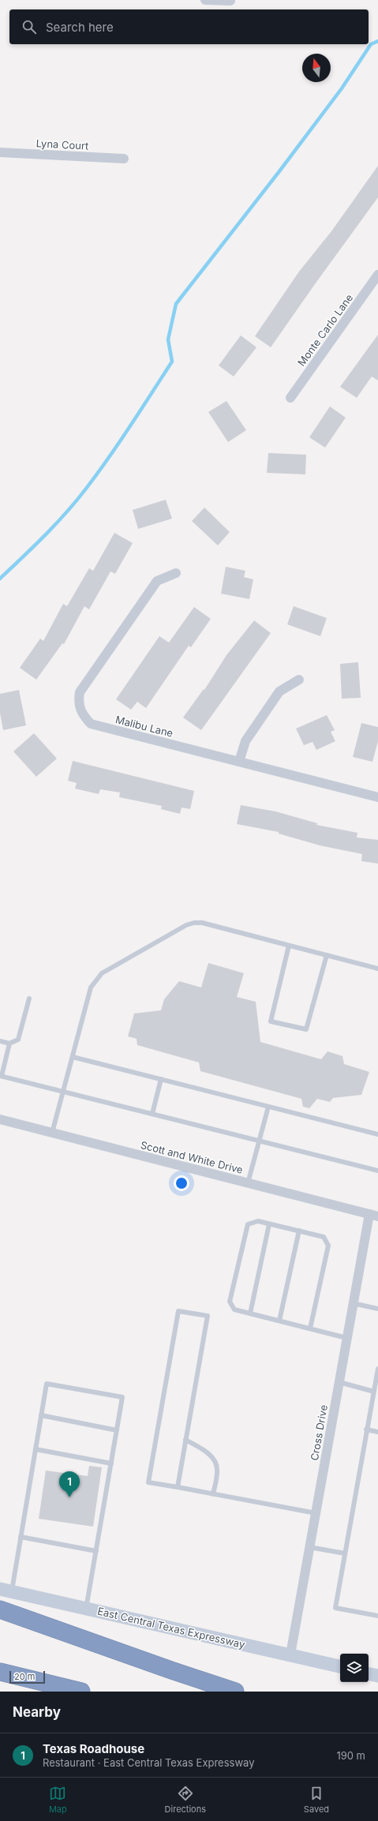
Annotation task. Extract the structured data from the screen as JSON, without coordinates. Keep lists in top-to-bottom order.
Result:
{
  "streets": {
    "main road": ["East Central Texas Expressway"],
    "street": [
      "Lyna Court",
      "Monte Carlo Lane",
      "Malibu Lane",
      "Scott and White Drive",
      "Cross Drive"
    ]
  },
  "crossings": [
    ["Scott and White Drive", "Cross Drive"],
    ["Cross Drive", "East Central Texas Expressway"]
  ],
  "scale_bar": "20 m",
  "north": "top",
  "page": {
    "search": "Search here",
    "pins": "1",
    "scale": "20 m",
    "heading": "Nearby",
    "list": [
      {
        "mark": "1",
        "name": "Texas Roadhouse",
        "note": "Restaurant · East Central Texas Expressway",
        "value": "190 m"
      }
    ],
    "nav": ["Map", "Directions", "Saved"]
  }
}
